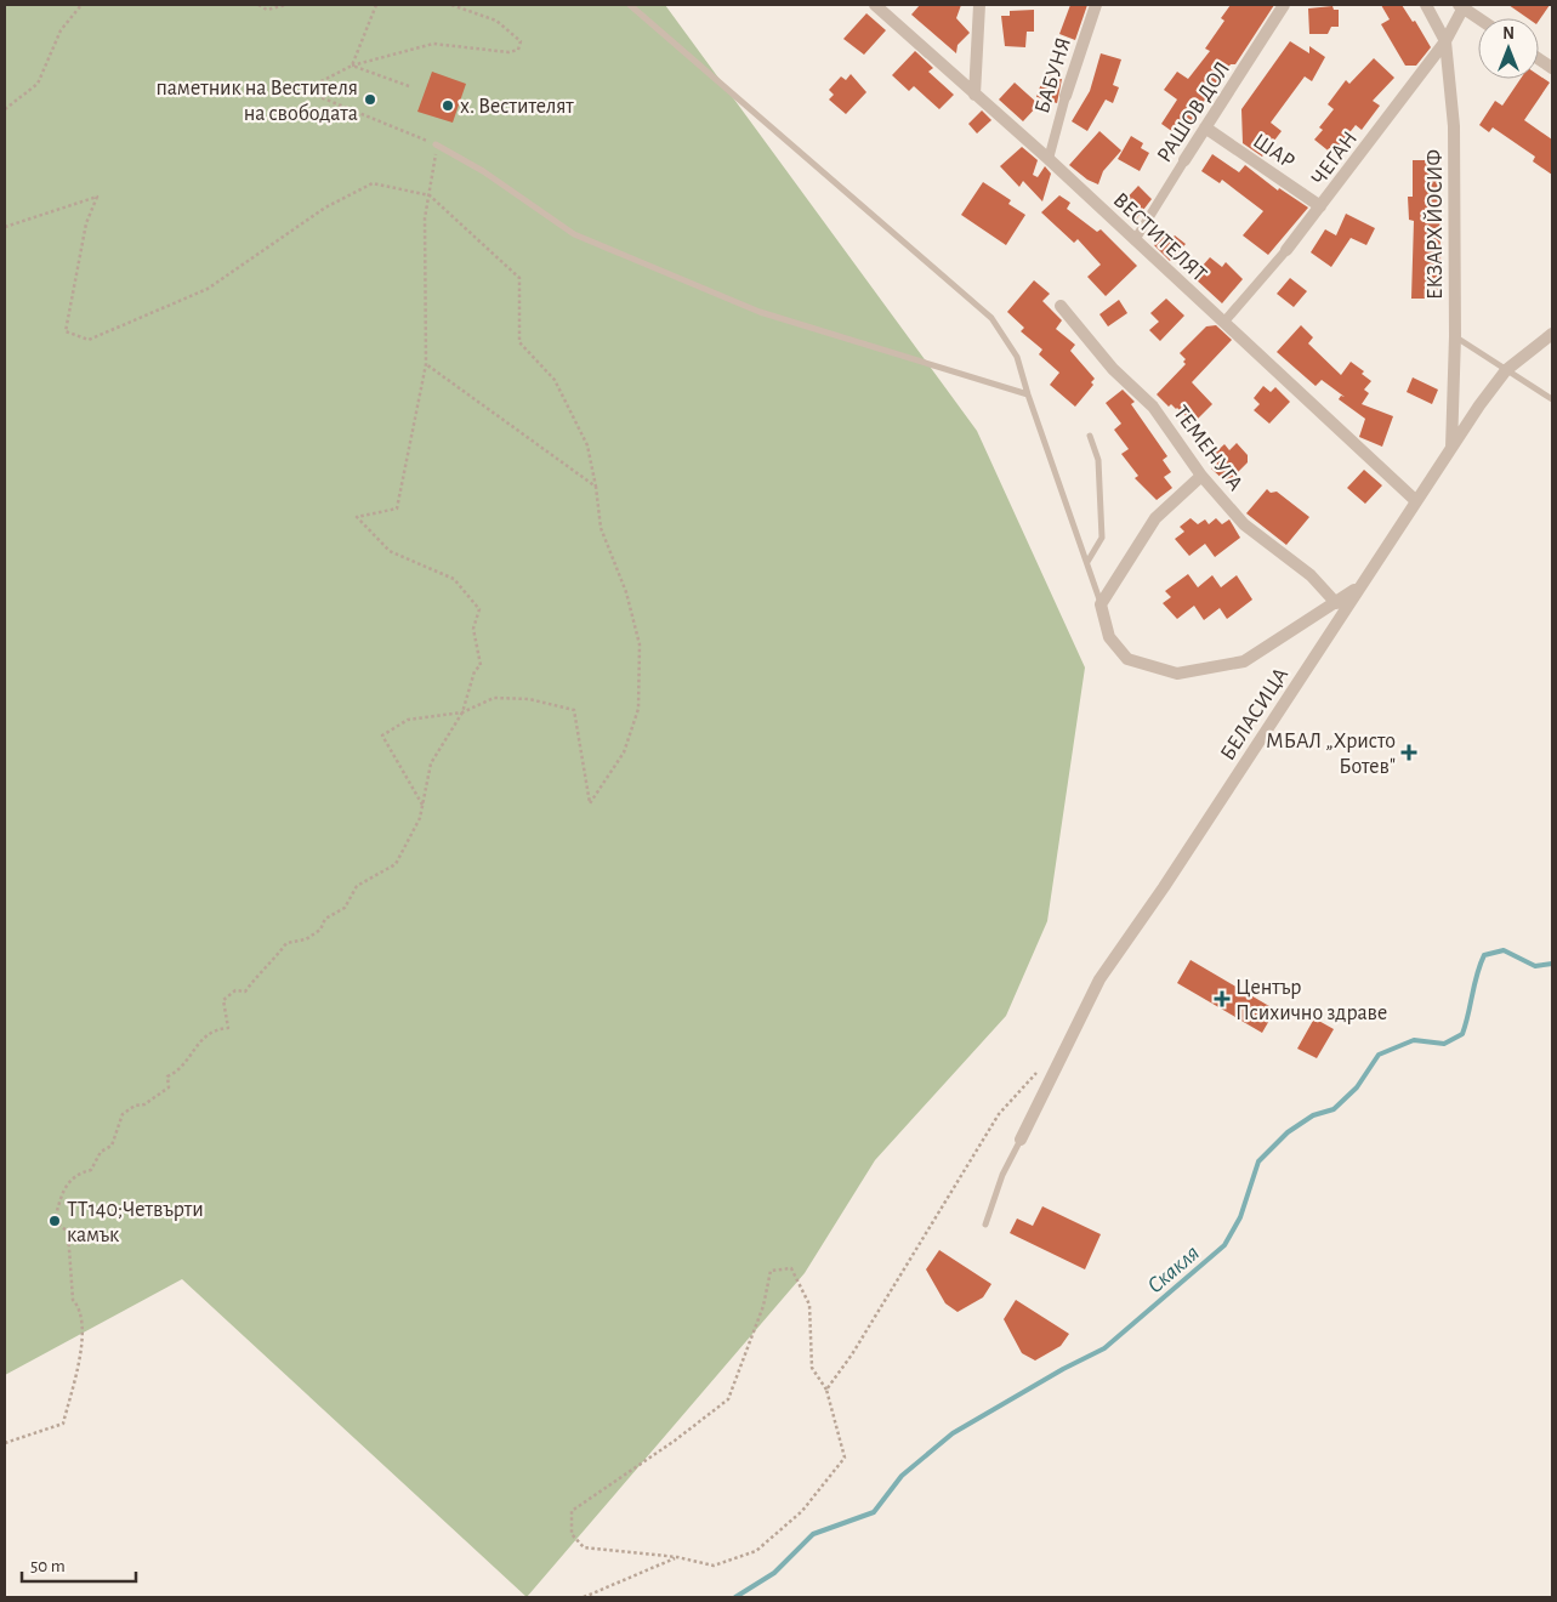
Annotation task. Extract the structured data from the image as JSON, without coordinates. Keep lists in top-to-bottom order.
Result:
{
  "streets": {
    "street": [
      "БАБУНЯ",
      "РАШОВ ДОЛ",
      "ШАР",
      "ЧЕГАН",
      "ЕКЗАРХ ЙОСИФ",
      "ВЕСТИТЕЛЯТ",
      "ТЕМЕНУГА",
      "БЕЛАСИЦА"
    ]
  },
  "crossings": [
    ["БАБУНЯ", "ВЕСТИТЕЛЯТ"],
    ["РАШОВ ДОЛ", "ШАР"],
    ["РАШОВ ДОЛ", "ВЕСТИТЕЛЯТ"],
    ["ШАР", "ЧЕГАН"],
    ["ЧЕГАН", "ЕКЗАРХ ЙОСИФ"],
    ["ЧЕГАН", "ВЕСТИТЕЛЯТ"],
    ["ЕКЗАРХ ЙОСИФ", "БЕЛАСИЦА"],
    ["ВЕСТИТЕЛЯТ", "БЕЛАСИЦА"]
  ],
  "water": ["Скакля"],
  "places": {
    "other": ["паметник на Вестителя на свободата", "х. Вестителят", "TT140;Четвърти камък"],
    "health": ["МБАЛ „Христо Ботев\"", "Център Психично здраве"]
  },
  "scale_bar": "50 m",
  "north": "top"
}
